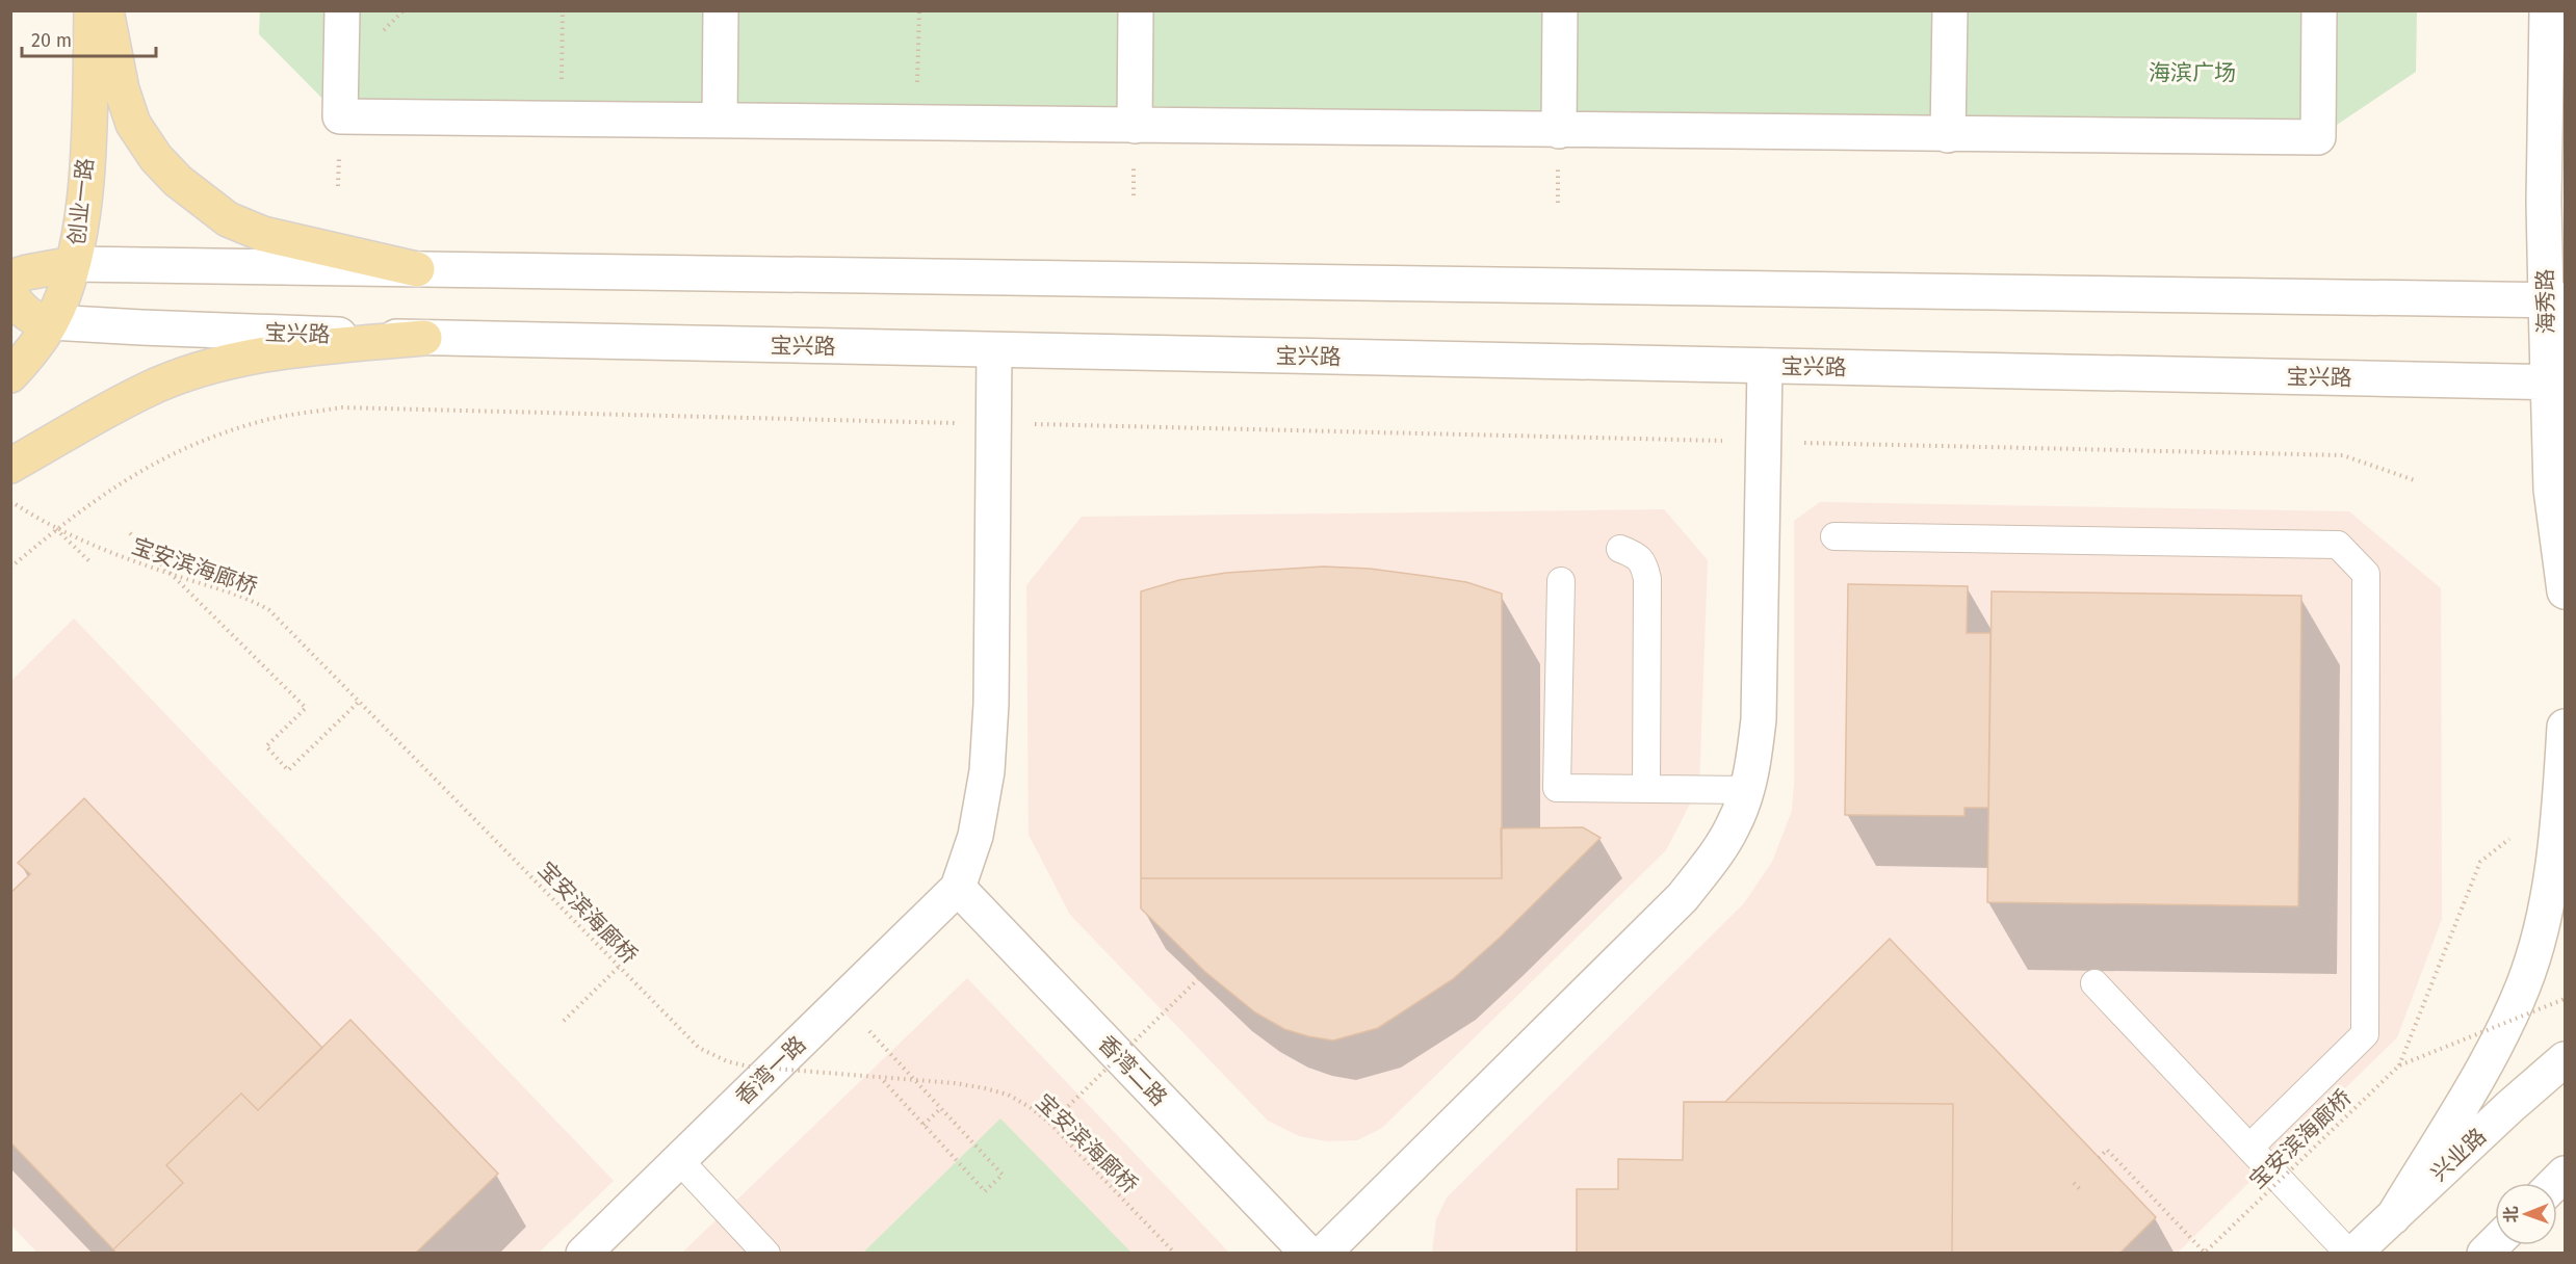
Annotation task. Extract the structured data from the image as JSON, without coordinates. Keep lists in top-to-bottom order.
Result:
{
  "streets": {
    "main road": [
      "创业一路",
      "海秀路",
      "宝兴路",
      "香湾一路",
      "香湾二路",
      "兴业路"
    ],
    "path": ["宝安滨海廊桥"]
  },
  "crossings": [
    ["创业一路", "宝兴路"],
    ["海秀路", "宝兴路"],
    ["香湾一路", "香湾二路"]
  ],
  "parks": ["海滨广场"],
  "scale_bar": "20 m",
  "north": "left"
}
